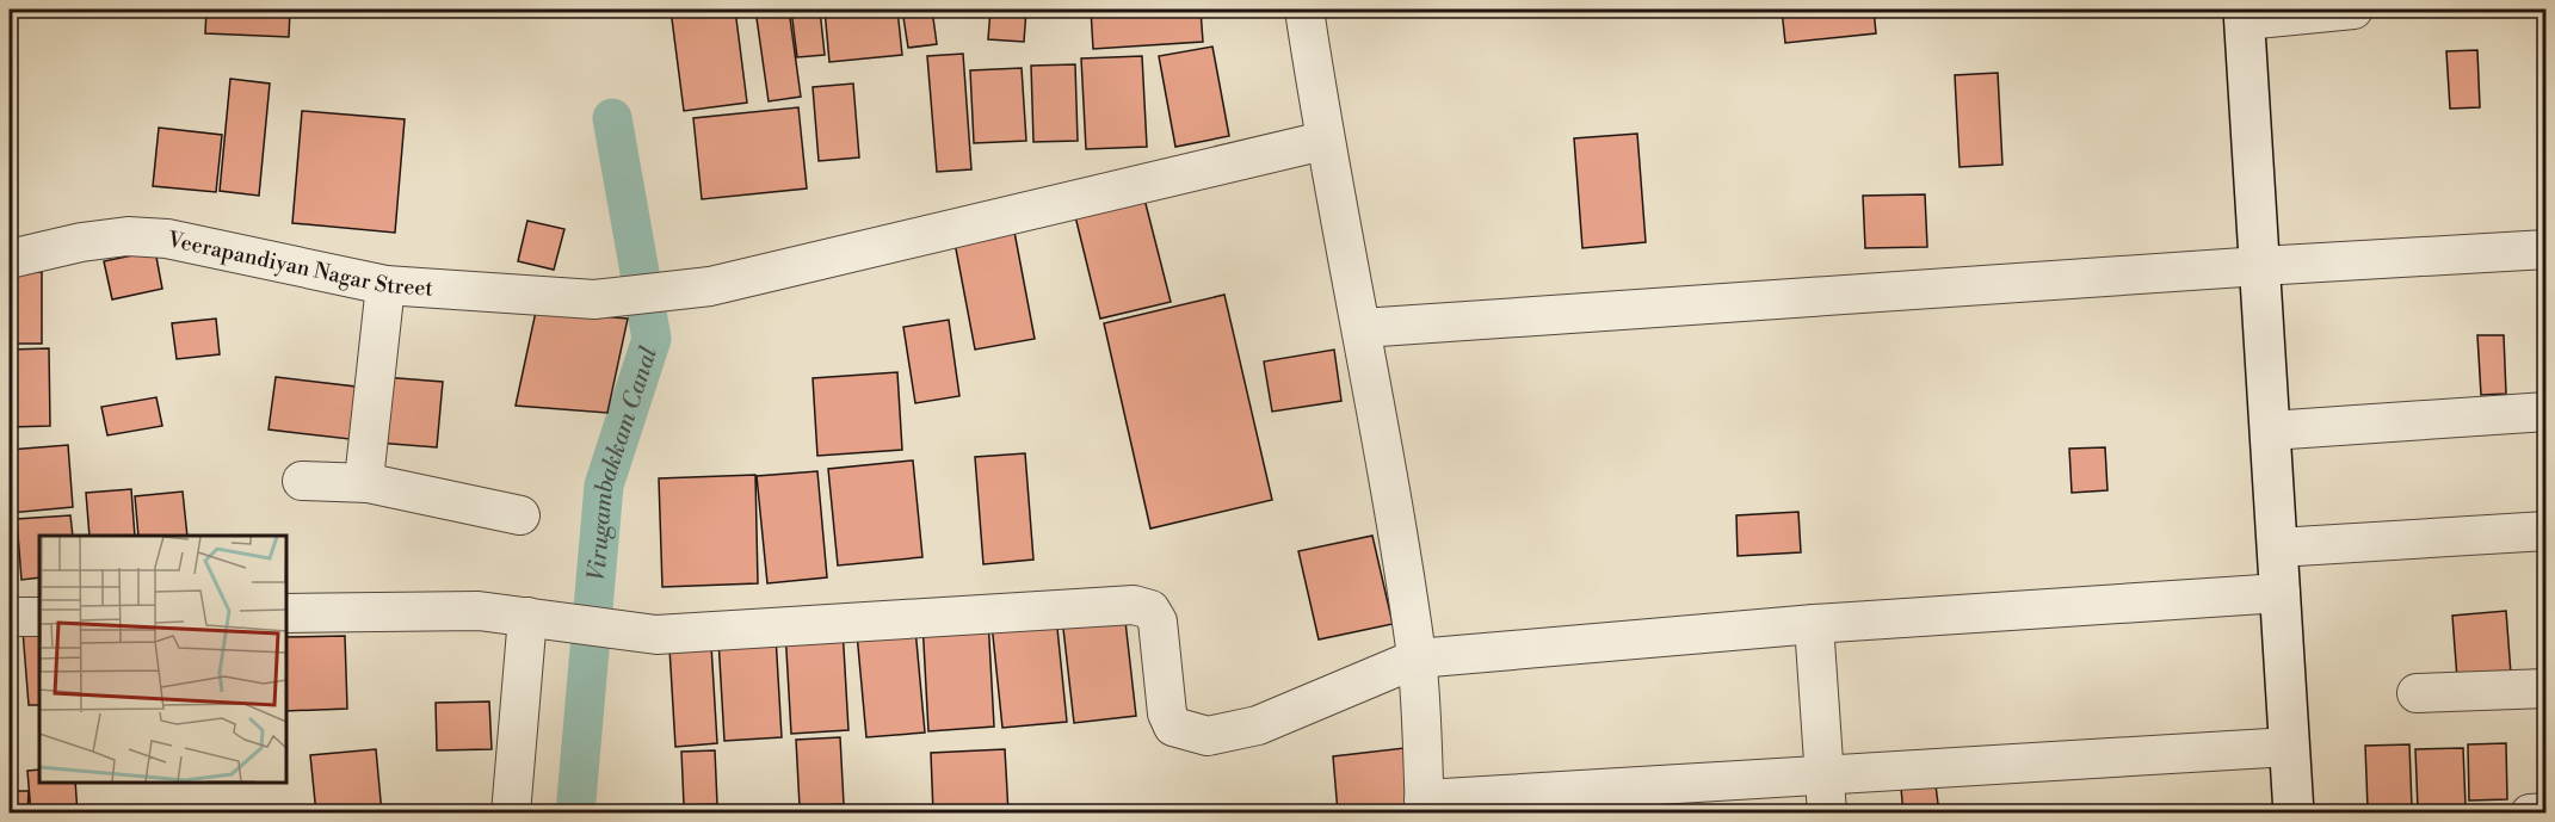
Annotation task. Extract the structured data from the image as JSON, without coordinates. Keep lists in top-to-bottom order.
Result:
{
  "streets": {
    "street": ["Veerapandiyan Nagar Street"]
  },
  "water": ["Virugambakkam Canal"]
}
